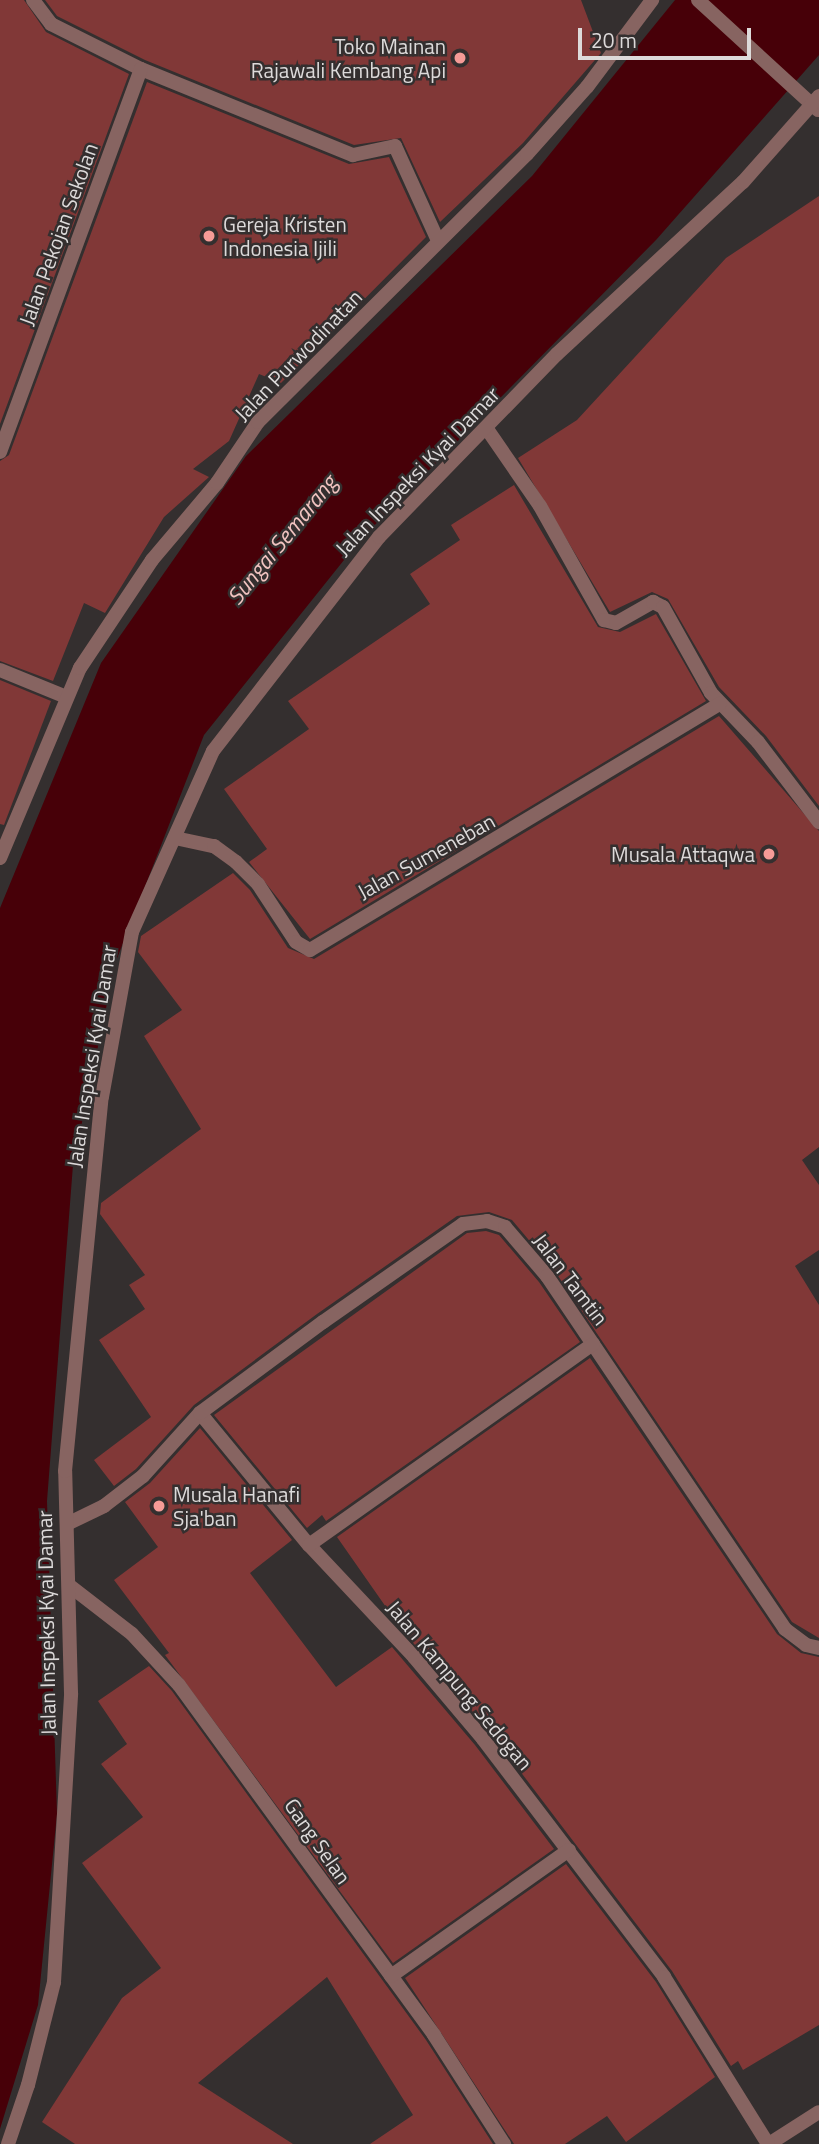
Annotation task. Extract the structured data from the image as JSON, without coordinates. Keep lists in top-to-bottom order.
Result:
{
  "streets": {
    "street": [
      "Jalan Pekojan Sekolan",
      "Jalan Purwodinatan",
      "Jalan Inspeksi Kyai Damar",
      "Jalan Sumeneban",
      "Jalan Tamtin",
      "Jalan Kampung Sedogan",
      "Gang Selan"
    ]
  },
  "crossings": [
    ["Jalan Inspeksi Kyai Damar", "Jalan Sumeneban"],
    ["Jalan Inspeksi Kyai Damar", "Gang Selan"],
    ["Jalan Tamtin", "Jalan Kampung Sedogan"]
  ],
  "water": ["Sungai Semarang"],
  "places": [
    "Toko Mainan Rajawali Kembang Api",
    "Gereja Kristen Indonesia Ijili",
    "Musala Attaqwa",
    "Musala Hanafi Sja'ban"
  ],
  "scale_bar": "20 m"
}
